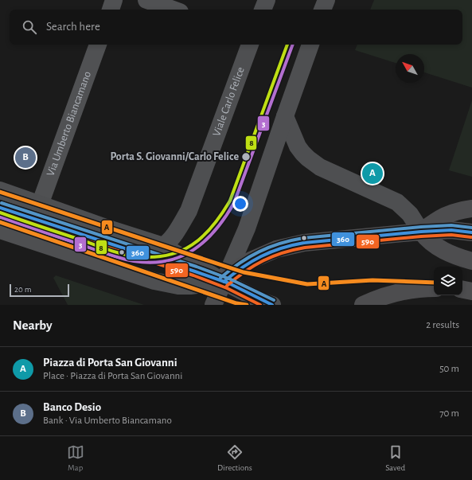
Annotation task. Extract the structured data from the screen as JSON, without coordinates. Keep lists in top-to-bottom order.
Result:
{
  "streets": {
    "main road": ["Viale Carlo Felice"],
    "street": ["Via Umberto Biancamano"]
  },
  "places": ["Porta S. Giovanni/Carlo Felice"],
  "lines": [
    "transit line 8",
    "transit line 3",
    "transit line A",
    "transit line 360",
    "transit line 590"
  ],
  "scale_bar": "20 m",
  "north": "top left",
  "page": {
    "search": "Search here",
    "pins": ["B", "A"],
    "scale": "20 m",
    "heading": ["Nearby", "2 results"],
    "list": [
      {
        "mark": "A",
        "name": "Piazza di Porta San Giovanni",
        "note": "Place · Piazza di Porta San Giovanni",
        "value": "50 m"
      },
      {
        "mark": "B",
        "name": "Banco Desio",
        "note": "Bank · Via Umberto Biancamano",
        "value": "70 m"
      }
    ],
    "nav": ["Map", "Directions", "Saved"]
  }
}
